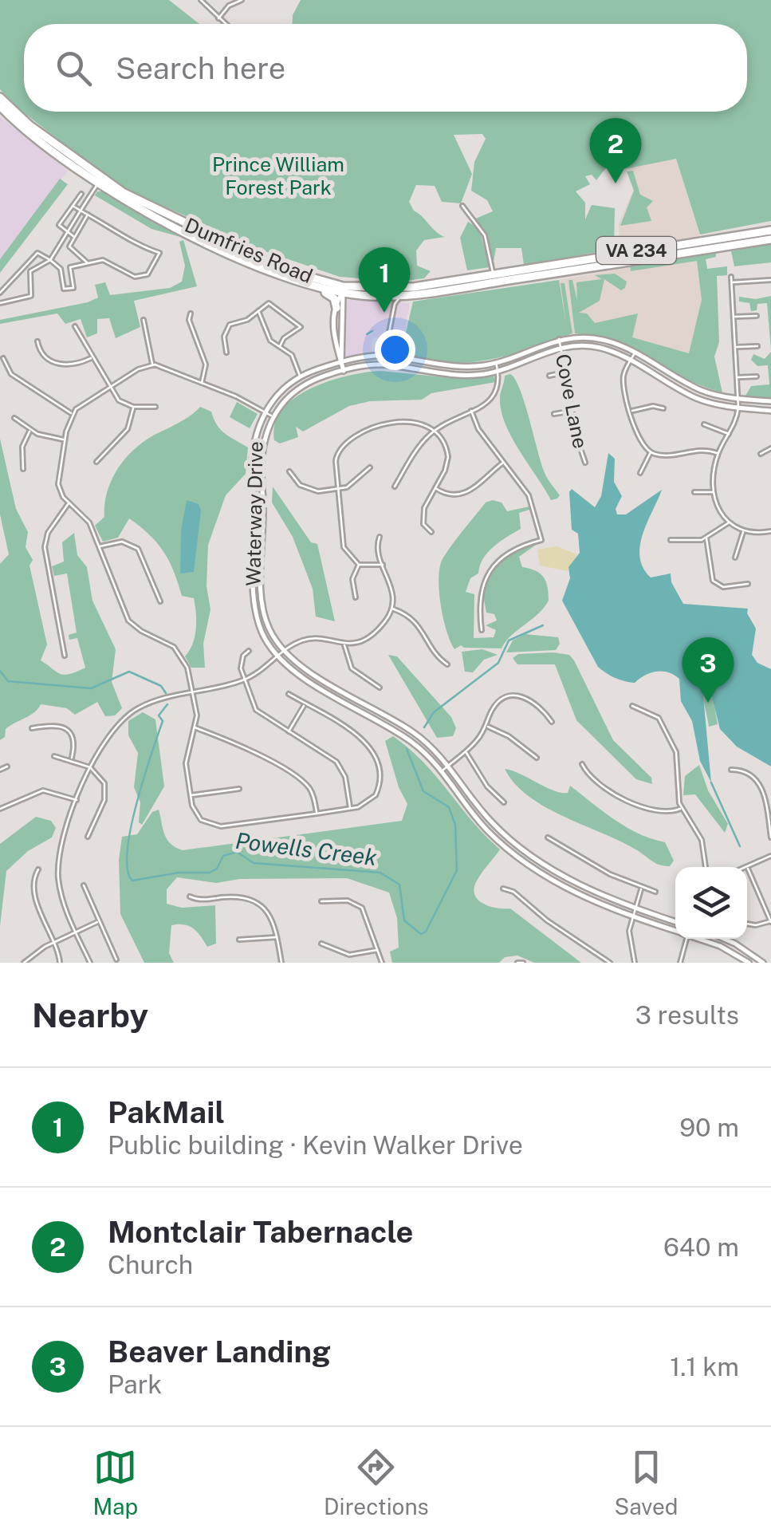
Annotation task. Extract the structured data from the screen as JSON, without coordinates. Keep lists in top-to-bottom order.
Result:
{
  "streets": {
    "highway": ["Dumfries Road", "VA 234"],
    "main road": ["Waterway Drive"],
    "street": ["Cove Lane"]
  },
  "crossings": [
    ["Cove Lane", "Waterway Drive"]
  ],
  "water": ["Powells Creek"],
  "parks": ["Prince William Forest Park"],
  "page": {
    "search": "Search here",
    "pins": ["2", "1", "3"],
    "heading": ["Nearby", "3 results"],
    "list": [
      {
        "mark": "1",
        "name": "PakMail",
        "note": "Public building · Kevin Walker Drive",
        "value": "90 m"
      },
      {
        "mark": "2",
        "name": "Montclair Tabernacle",
        "note": "Church",
        "value": "640 m"
      },
      {
        "mark": "3",
        "name": "Beaver Landing",
        "note": "Park",
        "value": "1.1 km"
      }
    ],
    "nav": ["Map", "Directions", "Saved"]
  }
}
